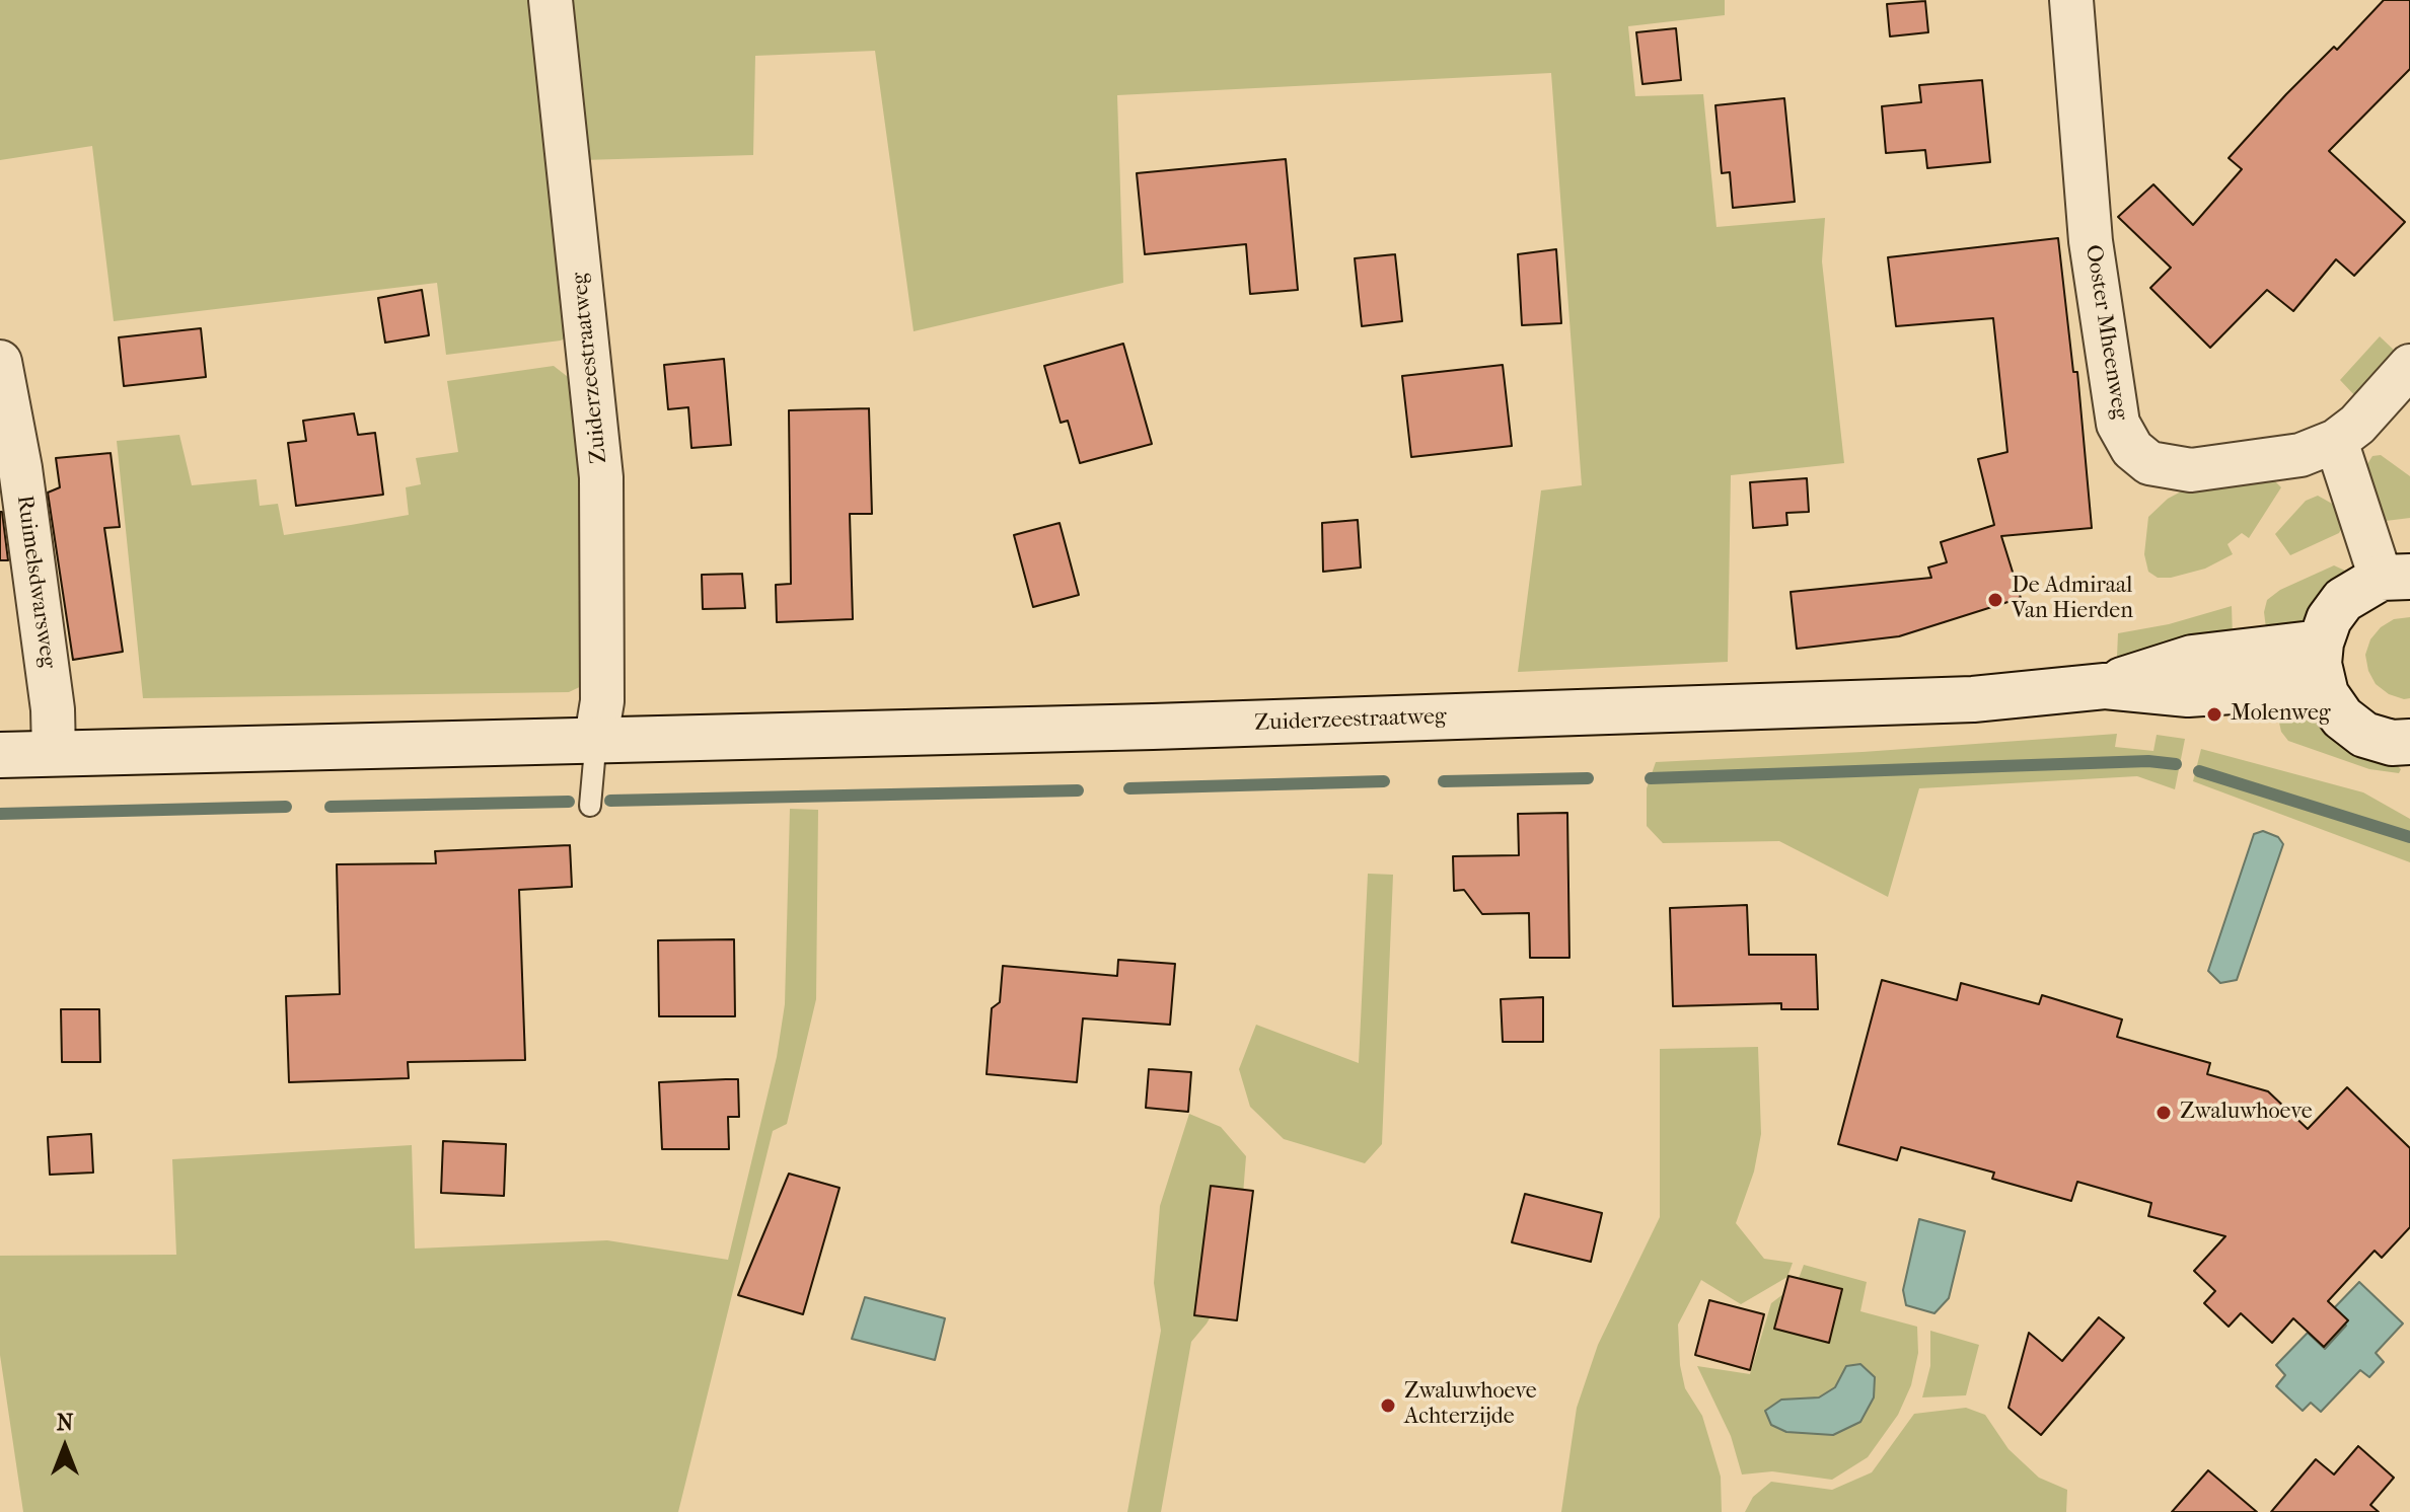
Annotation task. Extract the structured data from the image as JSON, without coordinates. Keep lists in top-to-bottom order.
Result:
{
  "streets": {
    "main road": ["Zuiderzeestraatweg"],
    "street": ["Ooster Mheenweg", "Ruimelsdwarsweg"]
  },
  "crossings": [
    ["Zuiderzeestraatweg", "Ruimelsdwarsweg"]
  ],
  "places": [
    "De Admiraal Van Hierden",
    "Molenweg",
    "Zwaluwhoeve",
    "Zwaluwhoeve Achterzijde"
  ],
  "north": "top"
}
